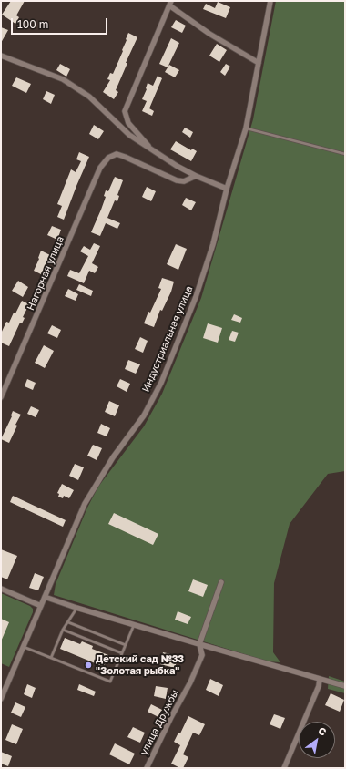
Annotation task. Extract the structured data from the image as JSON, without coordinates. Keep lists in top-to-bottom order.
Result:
{
  "streets": {
    "street": ["Нагорная улица", "Индустриальная улица", "улица Дружбы"]
  },
  "places": ["Детский сад №33 \"Золотая рыбка\""],
  "scale_bar": "100 m",
  "north": "top right"
}
